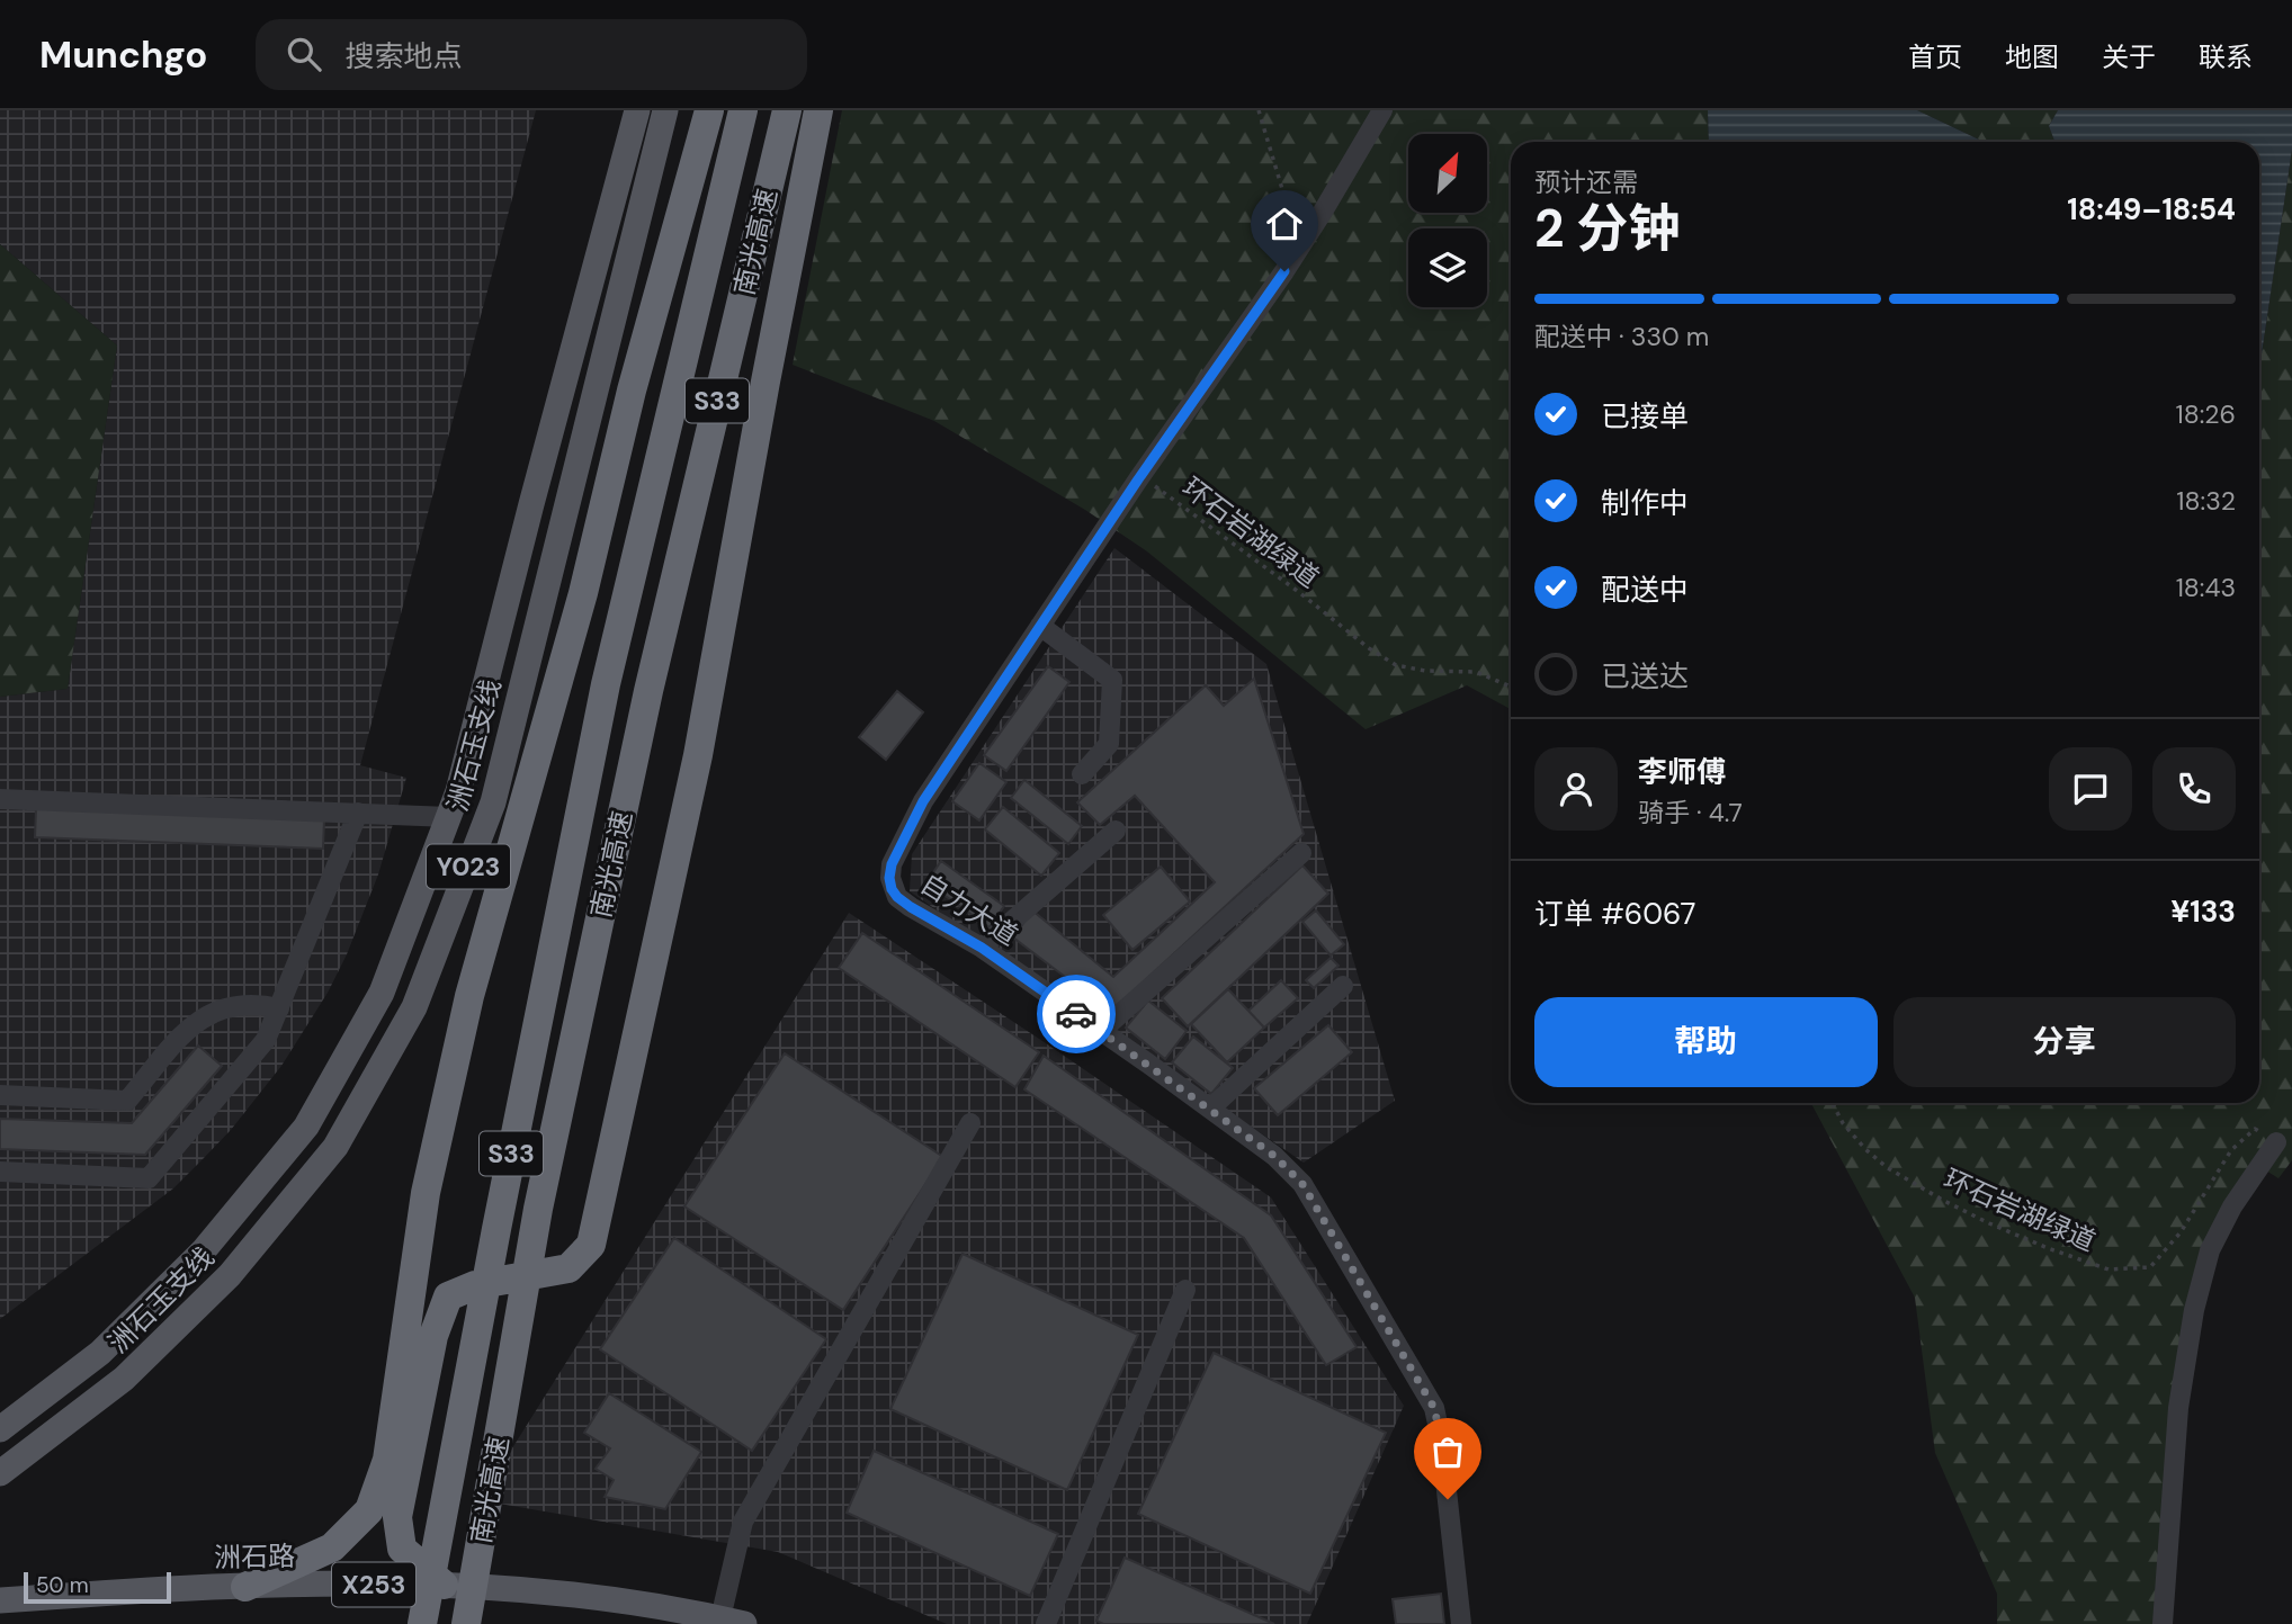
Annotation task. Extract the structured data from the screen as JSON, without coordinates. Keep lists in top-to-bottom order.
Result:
{
  "streets": {
    "highway": ["南光高速", "S33"],
    "main road": [
      "洲石玉支线",
      "Y023",
      "洲石路",
      "X253"
    ],
    "street": ["自力大道"],
    "path": ["环石岩湖绿道"]
  },
  "scale_bar": "50 m",
  "north": "top right",
  "page": {
    "header": "Munchgo",
    "search": "搜索地点",
    "nav": [
      "首页",
      "地图",
      "关于",
      "联系"
    ],
    "heading": ["2 分钟", "预计还需", "18:49–18:54"],
    "panel": [
      "李师傅",
      "骑手 · 4.7",
      "订单 #6067",
      "¥133"
    ],
    "bar": "配送中 · 330 m",
    "list": [
      ["已接单", "18:26"],
      ["制作中", "18:32"],
      ["配送中", "18:43"],
      "已送达"
    ],
    "buttons": ["帮助", "分享"],
    "scale": "50 m"
  }
}
